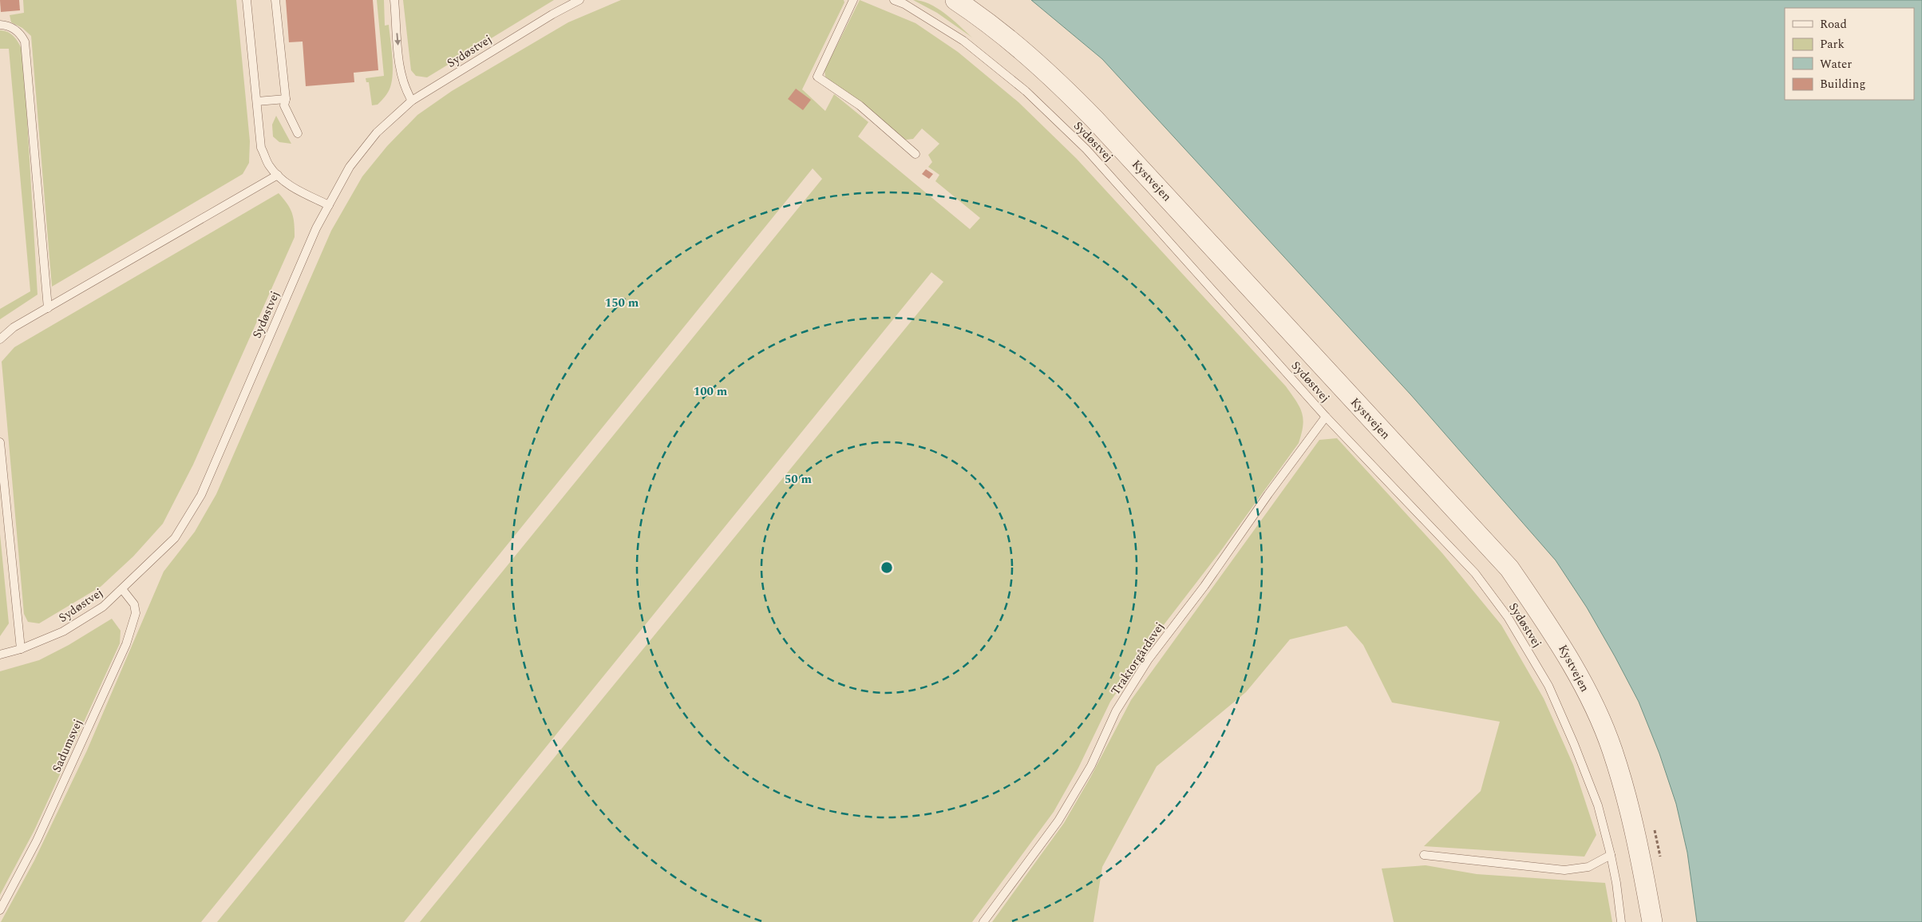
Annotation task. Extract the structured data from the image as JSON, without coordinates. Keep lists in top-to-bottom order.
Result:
{
  "streets": {
    "street": ["Kystvejen"],
    "lane": ["Sydøstvej", "Traktorgårdsvej", "Sadumsvej"]
  },
  "crossings": [
    ["Sydøstvej", "Traktorgårdsvej"],
    ["Sydøstvej", "Sadumsvej"]
  ],
  "legend": [
    "Road",
    "Park",
    "Water",
    "Building"
  ],
  "rings": ["150 m", "100 m", "50 m"]
}
